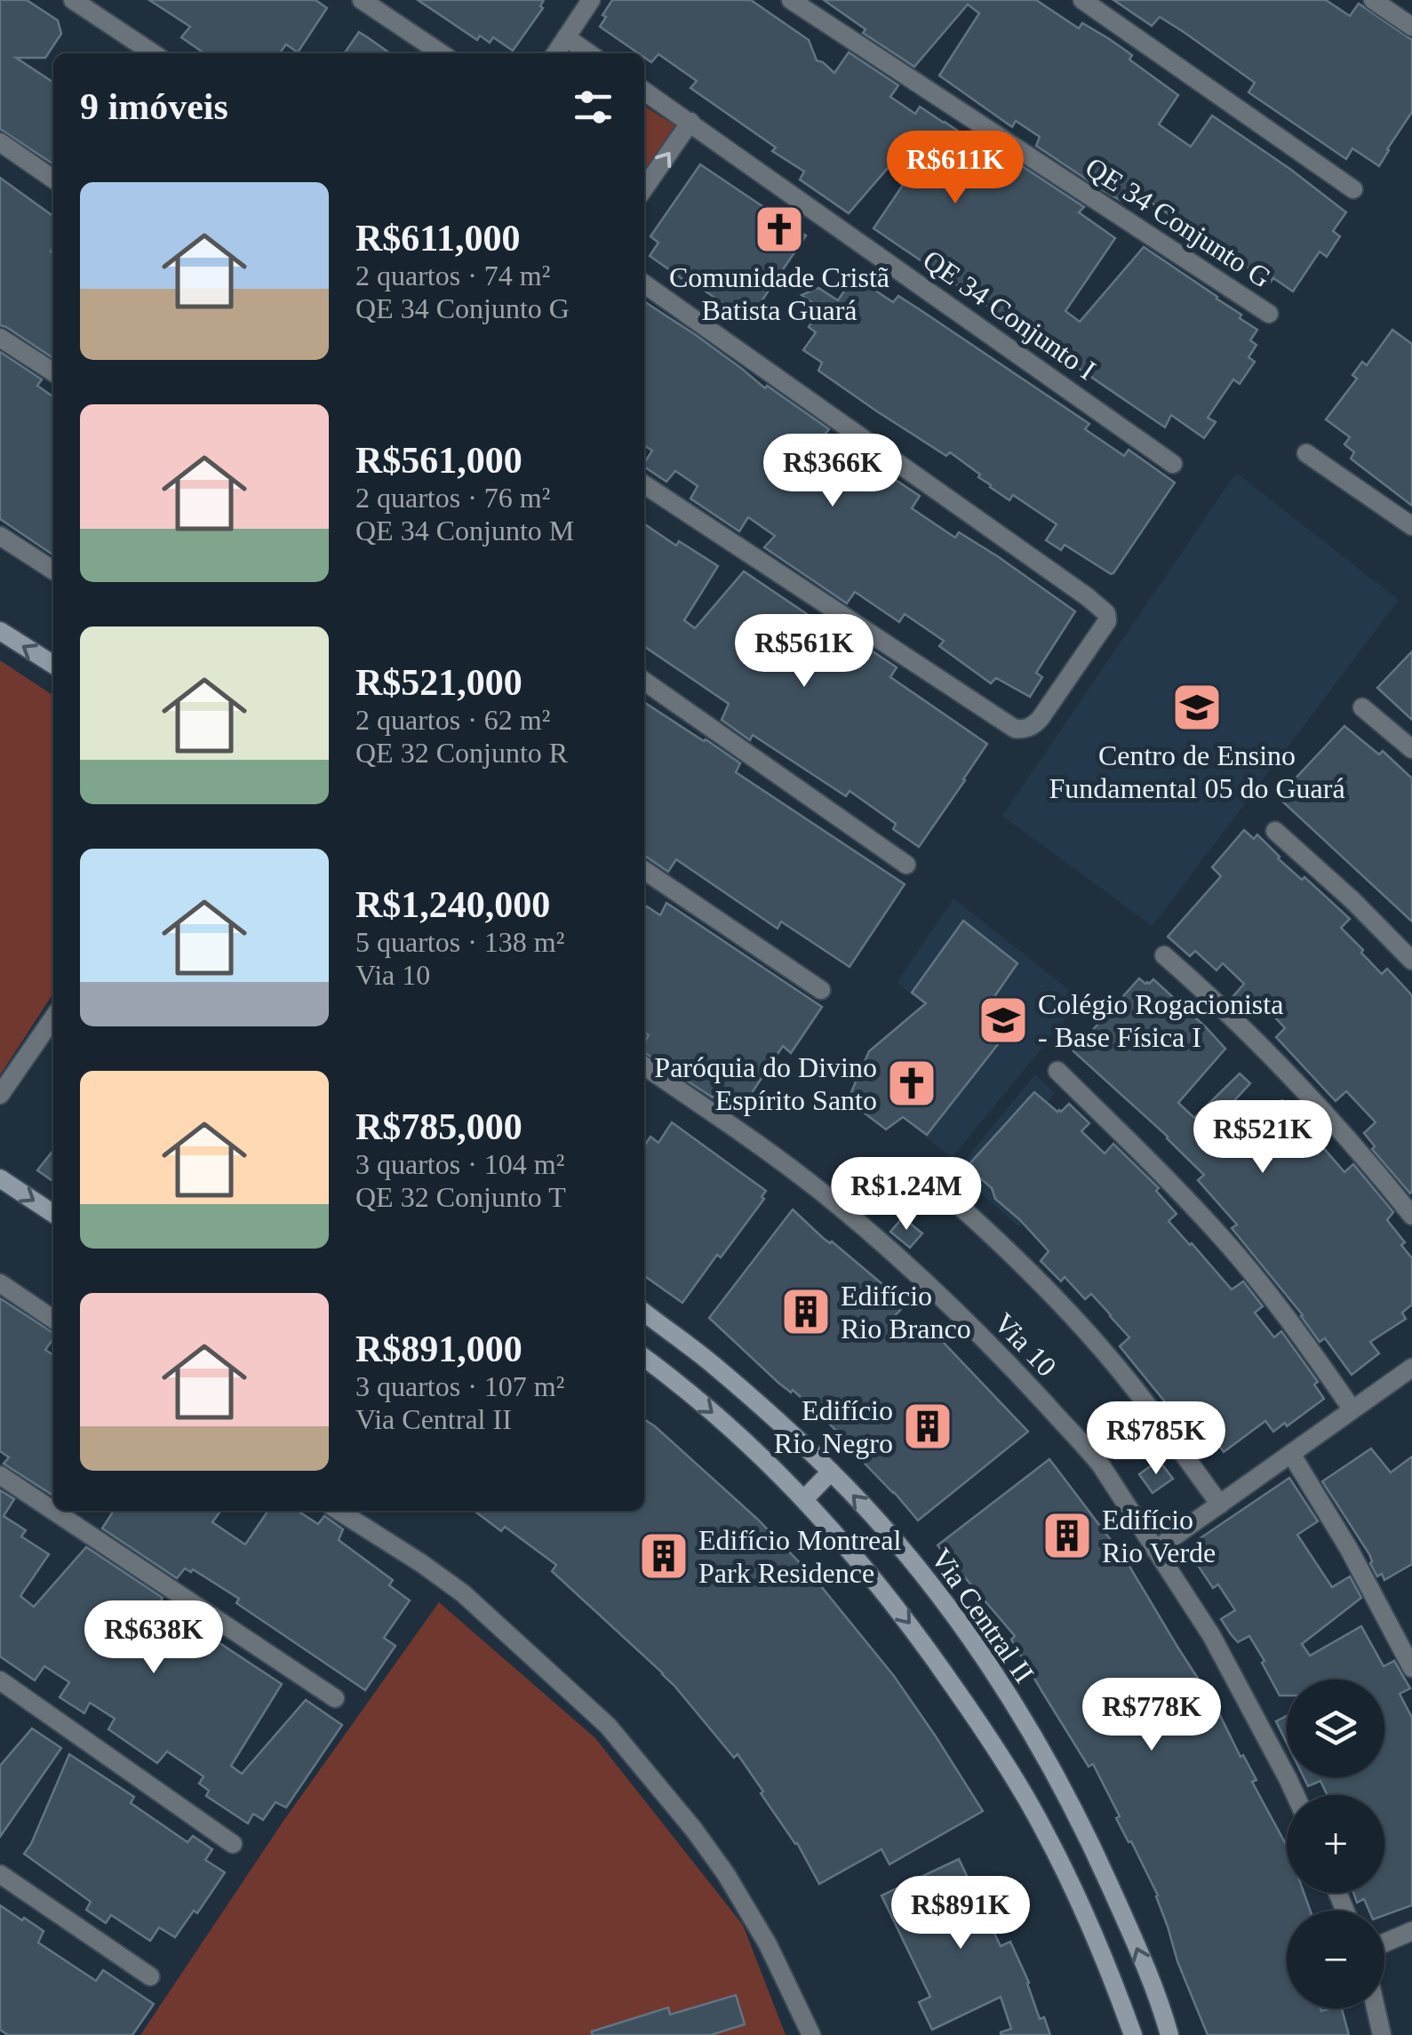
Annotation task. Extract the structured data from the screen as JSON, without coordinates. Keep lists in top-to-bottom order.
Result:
{
  "streets": {
    "street": [
      "QE 34 Conjunto G",
      "QE 34 Conjunto I",
      "Via 10",
      "Via Central II"
    ]
  },
  "places": {
    "church": ["Comunidade Cristã Batista Guará", "Paróquia do Divino Espírito Santo"],
    "school or university": ["Centro de Ensino Fundamental 05 do Guará", "Colégio Rogacionista - Base Física I"],
    "building": [
      "Edifício Rio Branco",
      "Edifício Rio Negro",
      "Edifício Rio Verde",
      "Edifício Montreal Park Residence"
    ]
  },
  "page": {
    "heading": "9 imóveis",
    "price": [
      "R$611K",
      "R$366K",
      "R$561K",
      "R$521K",
      "R$1.24M",
      "R$785K",
      "R$638K",
      "R$778K",
      "R$891K"
    ],
    "list": [
      {
        "name": "R$611,000",
        "note": "2 quartos · 74 m² · QE 34 Conjunto G"
      },
      {
        "name": "R$561,000",
        "note": "2 quartos · 76 m² · QE 34 Conjunto M"
      },
      {
        "name": "R$521,000",
        "note": "2 quartos · 62 m² · QE 32 Conjunto R"
      },
      {
        "name": "R$1,240,000",
        "note": "5 quartos · 138 m² · Via 10"
      },
      {
        "name": "R$785,000",
        "note": "3 quartos · 104 m² · QE 32 Conjunto T"
      },
      {
        "name": "R$891,000",
        "note": "3 quartos · 107 m² · Via Central II"
      }
    ],
    "map_buttons": ["+", "−"]
  }
}
